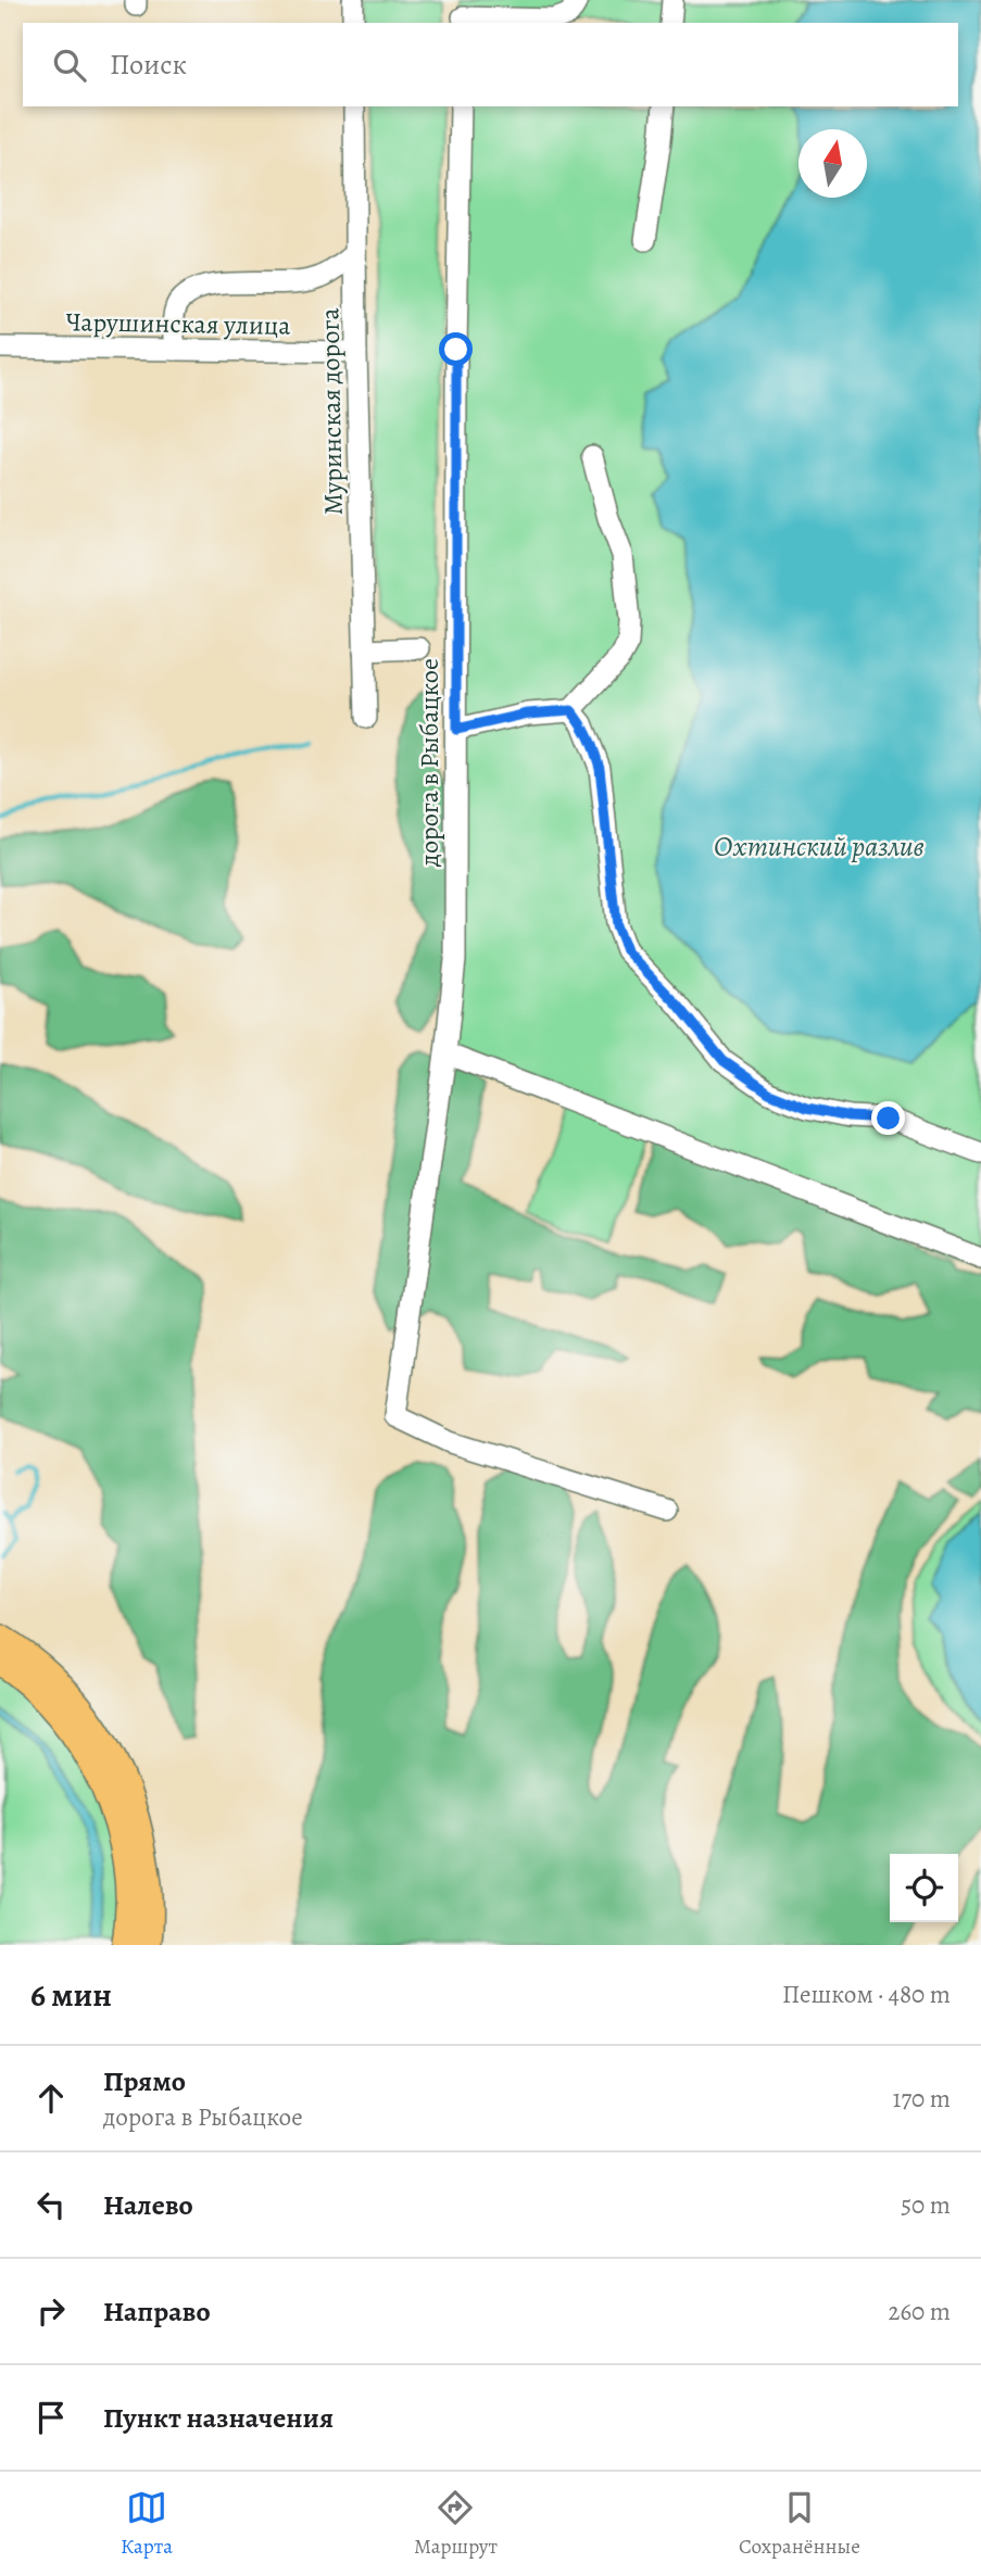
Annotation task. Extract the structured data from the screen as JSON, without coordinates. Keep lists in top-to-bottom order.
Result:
{
  "streets": {
    "street": ["Чарушинская улица", "Муринская дорога", "дорога в Рыбацкое"]
  },
  "crossings": [
    ["Чарушинская улица", "Муринская дорога"]
  ],
  "water": ["Охтинский разлив"],
  "north": "top",
  "page": {
    "search": "Поиск",
    "heading": ["6 мин", "Пешком · 480 m"],
    "list": [
      ["Прямо", "дорога в Рыбацкое", "170 m"],
      ["Налево", "50 m"],
      ["Направо", "260 m"],
      "Пункт назначения"
    ],
    "nav": ["Карта", "Маршрут", "Сохранённые"]
  }
}
